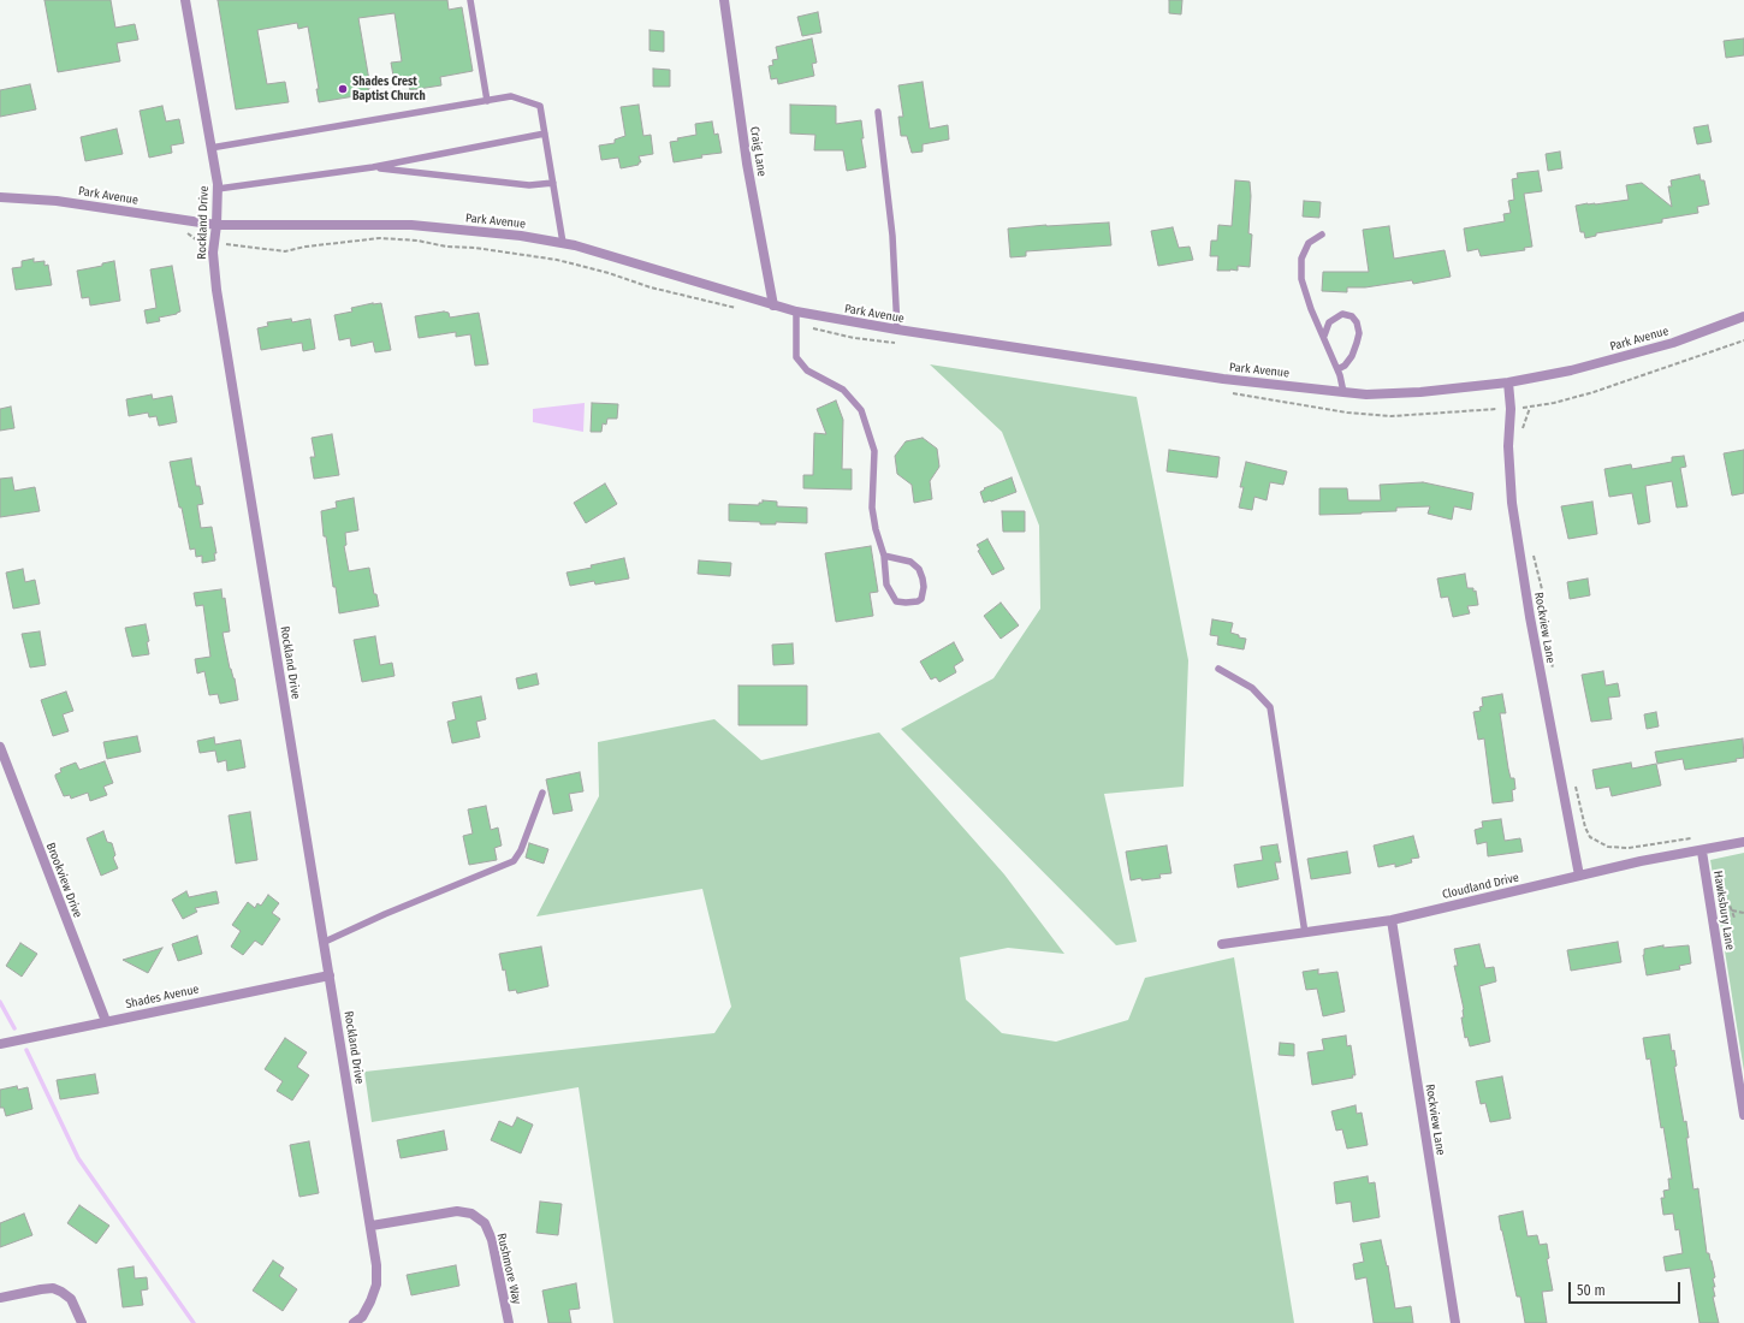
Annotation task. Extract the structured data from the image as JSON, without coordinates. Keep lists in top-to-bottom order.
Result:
{
  "streets": {
    "street": [
      "Craig Lane",
      "Park Avenue",
      "Rockland Drive",
      "Rockview Lane",
      "Brookview Drive",
      "Cloudland Drive",
      "Hawksbury Lane",
      "Shades Avenue",
      "Rushmore Way"
    ]
  },
  "crossings": [
    ["Craig Lane", "Park Avenue"],
    ["Park Avenue", "Rockland Drive"],
    ["Park Avenue", "Rockview Lane"],
    ["Rockland Drive", "Shades Avenue"],
    ["Rockland Drive", "Rushmore Way"],
    ["Rockview Lane", "Cloudland Drive"],
    ["Brookview Drive", "Shades Avenue"],
    ["Cloudland Drive", "Hawksbury Lane"]
  ],
  "places": ["Shades Crest Baptist Church"],
  "scale_bar": "50 m"
}
